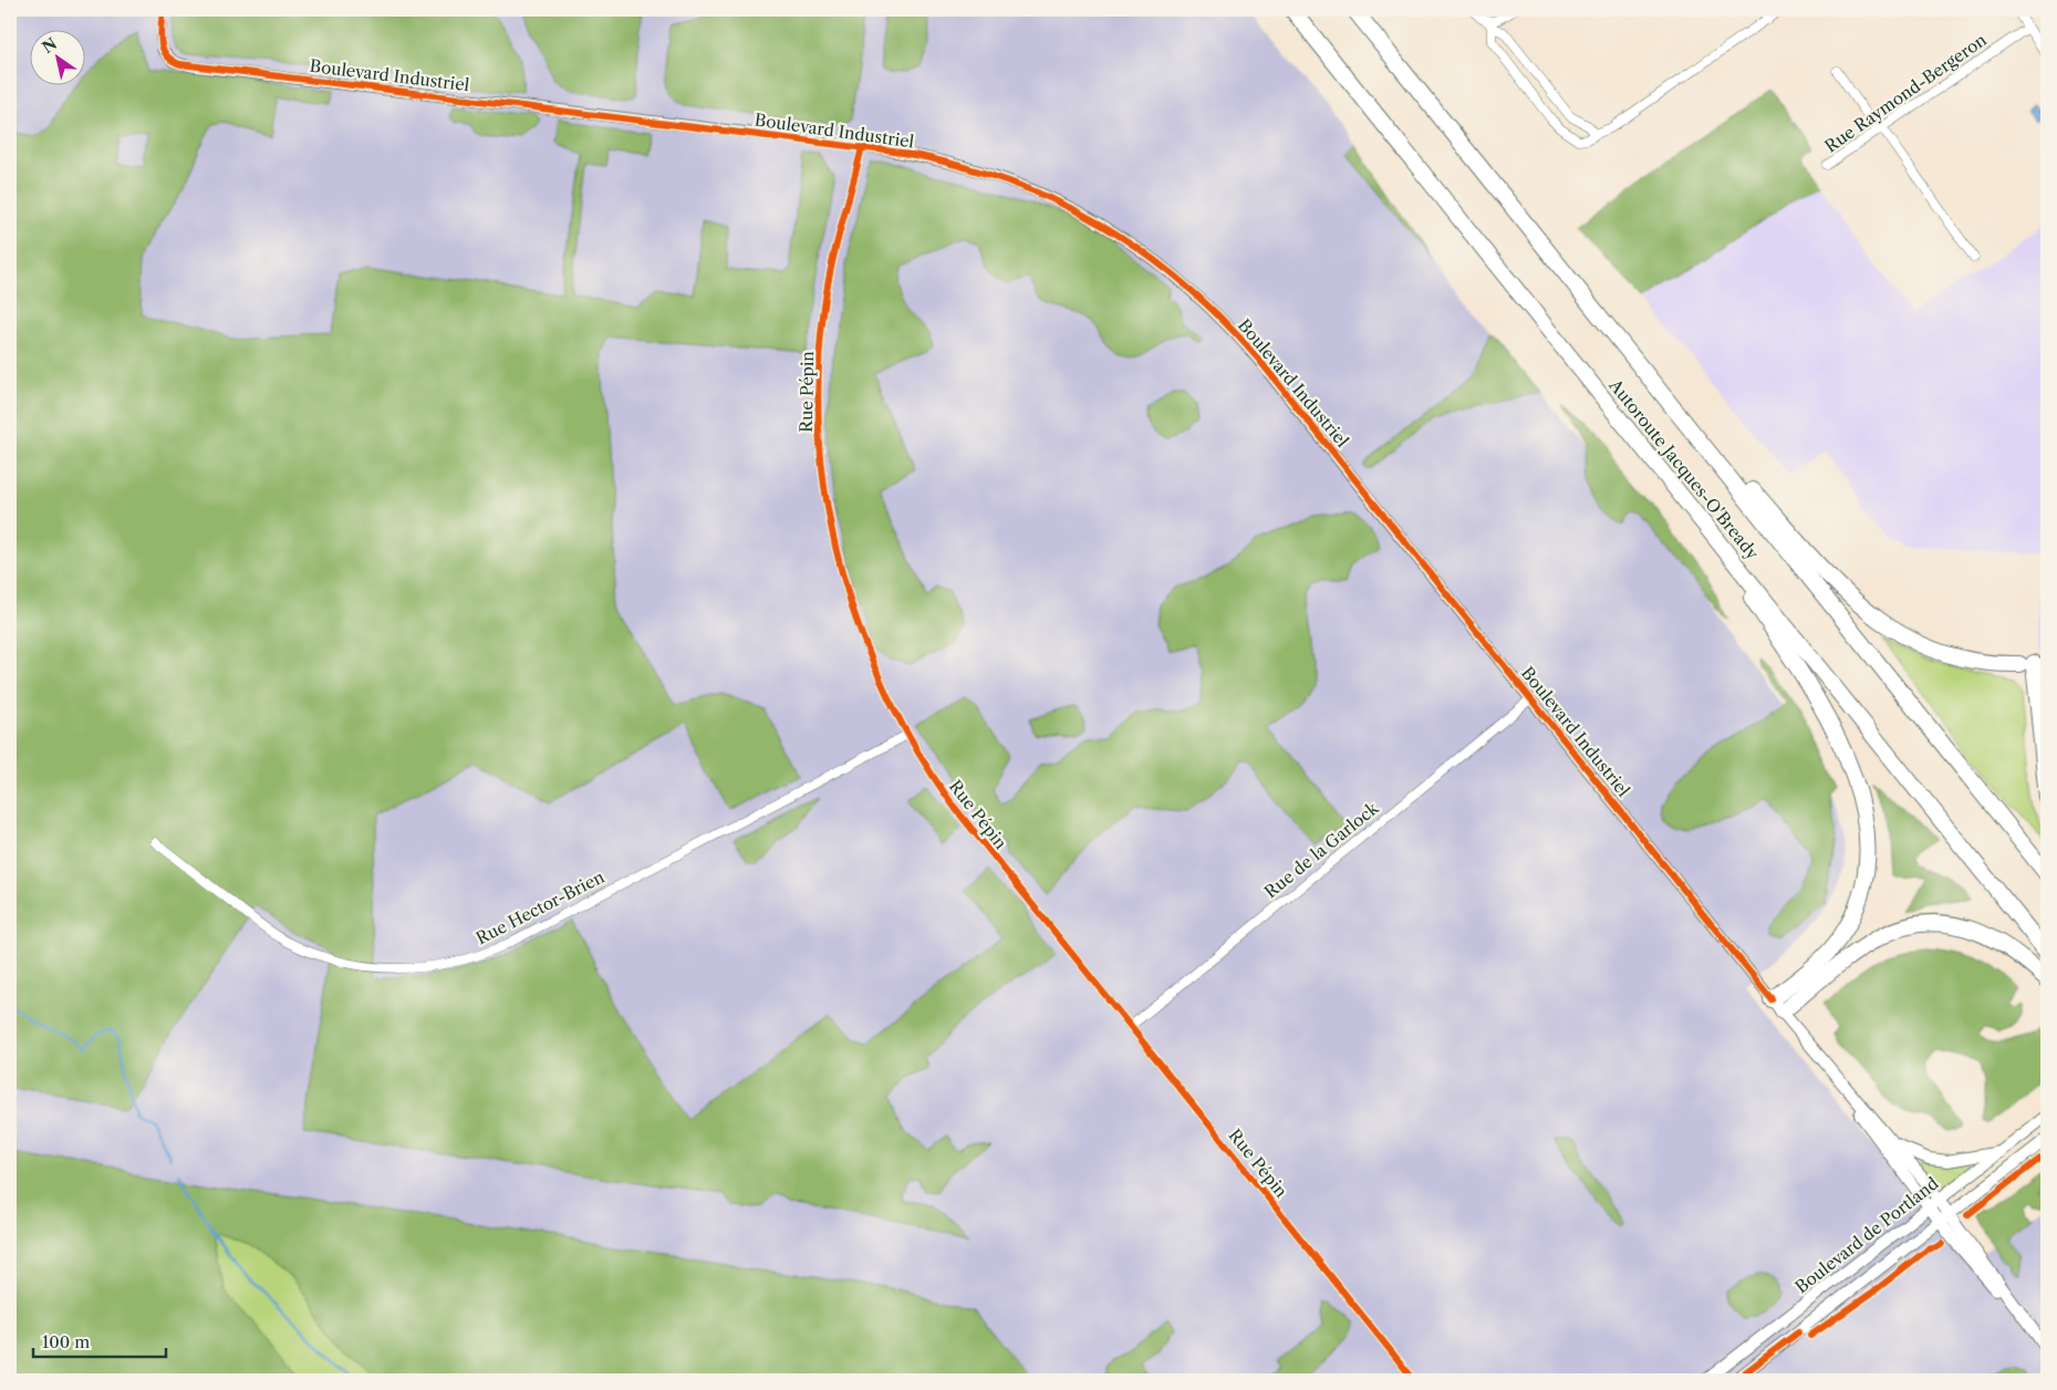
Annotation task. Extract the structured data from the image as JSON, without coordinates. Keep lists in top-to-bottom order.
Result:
{
  "streets": {
    "highway": ["Autoroute Jacques-O'Bready"],
    "main road": ["Boulevard Industriel", "Boulevard de Portland"],
    "street": [
      "Rue Raymond-Bergeron",
      "Rue Pépin",
      "Rue de la Garlock",
      "Rue Hector-Brien"
    ]
  },
  "crossings": [
    ["Boulevard Industriel", "Rue Pépin"],
    ["Boulevard Industriel", "Rue de la Garlock"],
    ["Boulevard Industriel", "Boulevard de Portland"],
    ["Rue Pépin", "Rue de la Garlock"],
    ["Rue Pépin", "Rue Hector-Brien"]
  ],
  "scale_bar": "100 m",
  "north": "top left"
}
